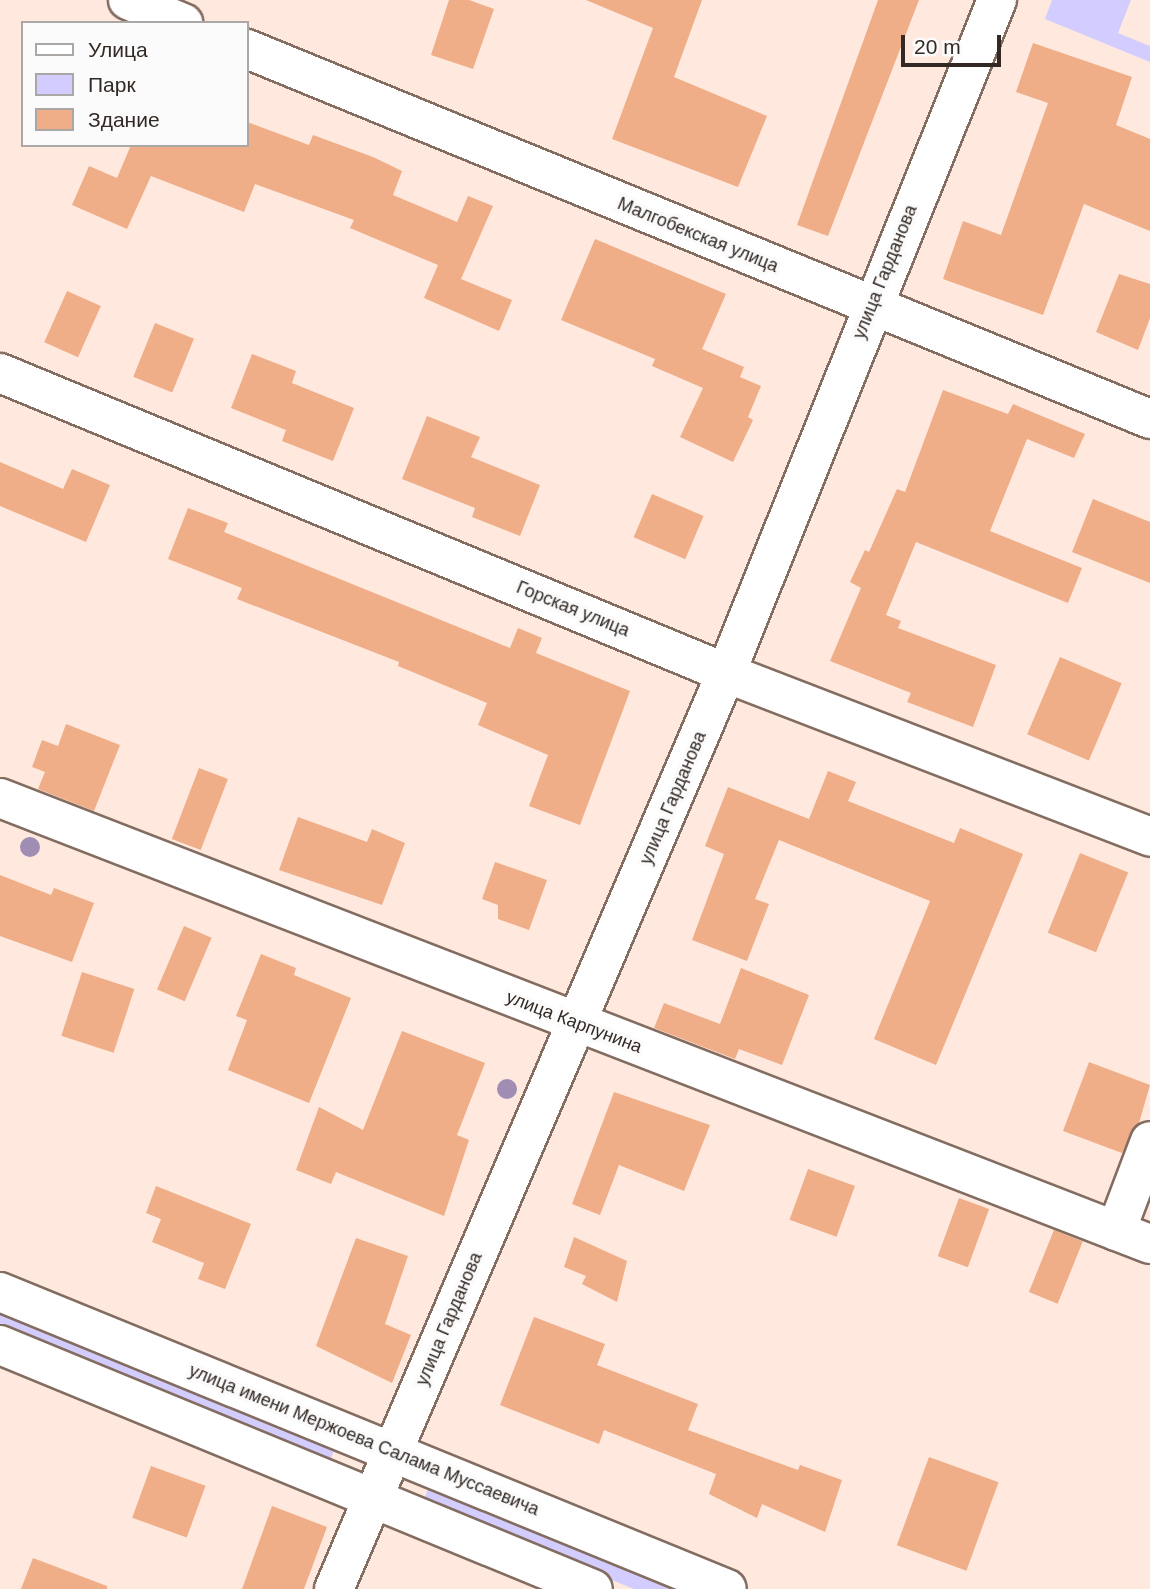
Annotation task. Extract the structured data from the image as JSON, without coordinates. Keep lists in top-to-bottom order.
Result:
{
  "streets": {
    "street": [
      "Малгобекская улица",
      "улица Гарданова",
      "Горская улица",
      "улица Карпунина",
      "улица имени Мержоева Салама Муссаевича"
    ]
  },
  "crossings": [
    ["Малгобекская улица", "улица Гарданова"],
    ["улица Гарданова", "Горская улица"],
    ["улица Гарданова", "улица Карпунина"],
    ["улица Гарданова", "улица имени Мержоева Салама Муссаевича"]
  ],
  "legend": ["Улица", "Парк", "Здание"],
  "scale_bar": "20 m"
}
